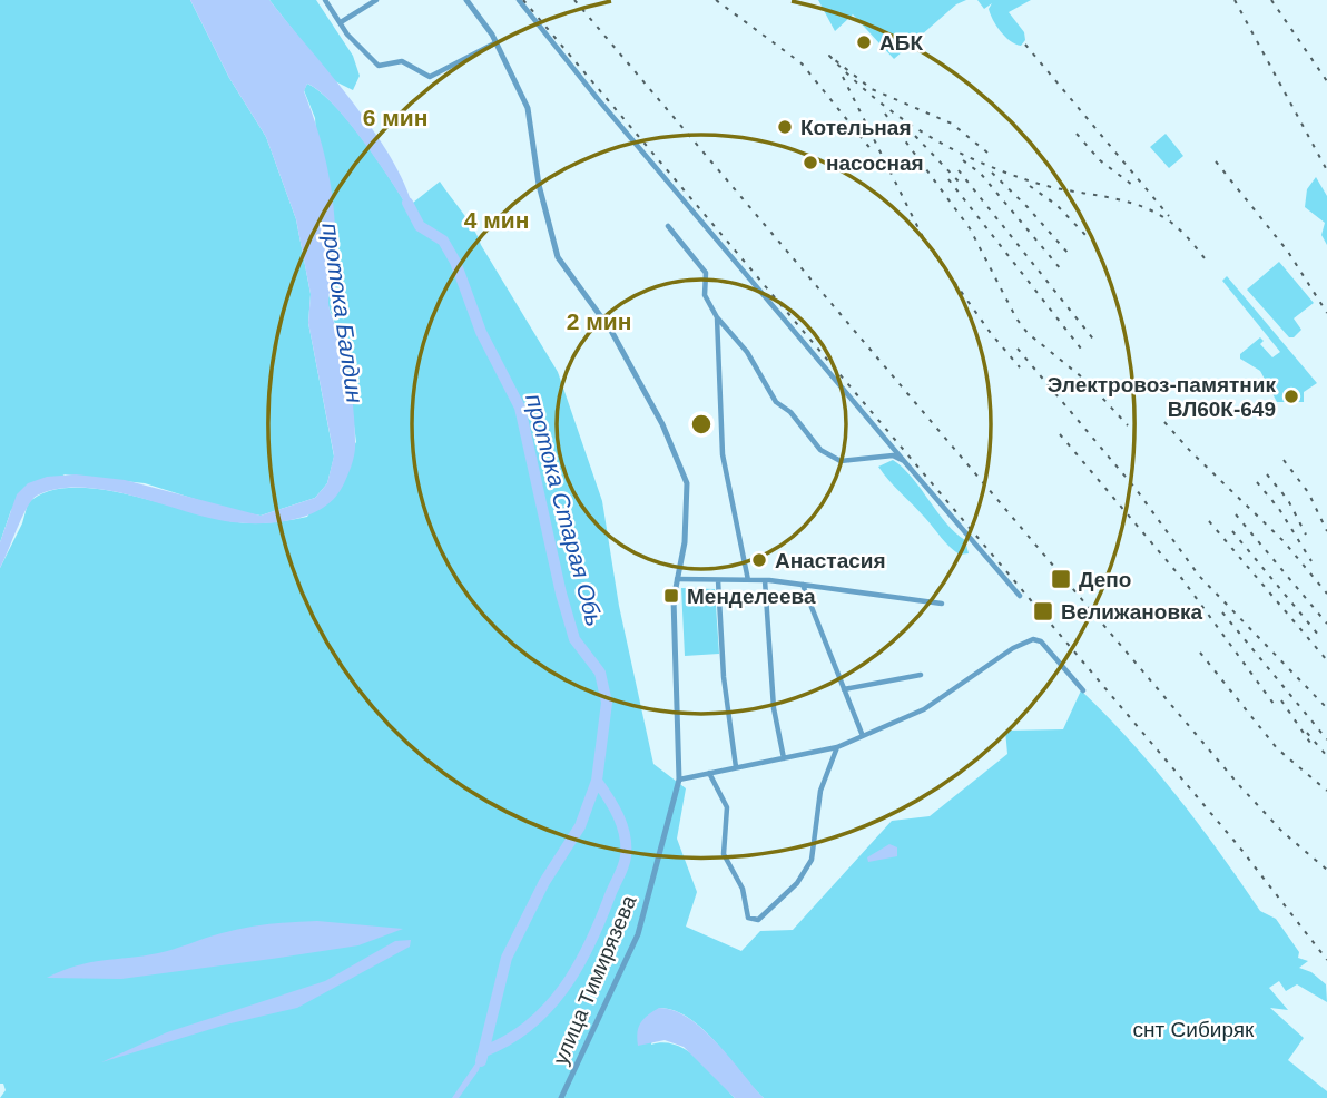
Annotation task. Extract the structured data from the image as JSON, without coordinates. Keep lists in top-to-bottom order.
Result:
{
  "streets": {
    "street": ["улица Тимирязева"]
  },
  "water": ["протока Балдин", "протока Старая Обь"],
  "parks": ["снт Сибиряк"],
  "places": {
    "other": [
      "АБК",
      "Котельная",
      "насосная",
      "Электровоз-памятник ВЛ60К-649",
      "Анастасия"
    ],
    "transit": ["Депо", "Менделеева", "Велижановка"]
  },
  "rings": ["6 мин", "4 мин", "2 мин"]
}
